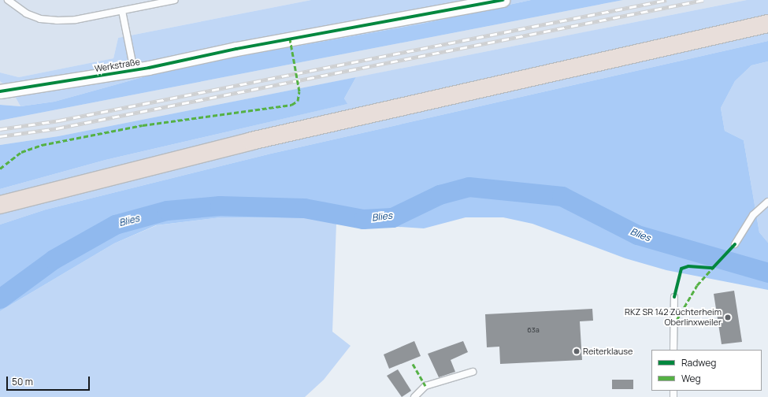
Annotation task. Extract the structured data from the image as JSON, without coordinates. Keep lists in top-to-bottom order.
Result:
{
  "streets": {
    "street": ["Werkstraße"]
  },
  "water": ["Blies"],
  "places": ["RKZ SR 142 Züchterheim Oberlinxweiler", "Reiterklause"],
  "house_numbers": ["63a"],
  "legend": ["Radweg", "Weg"],
  "scale_bar": "50 m"
}
